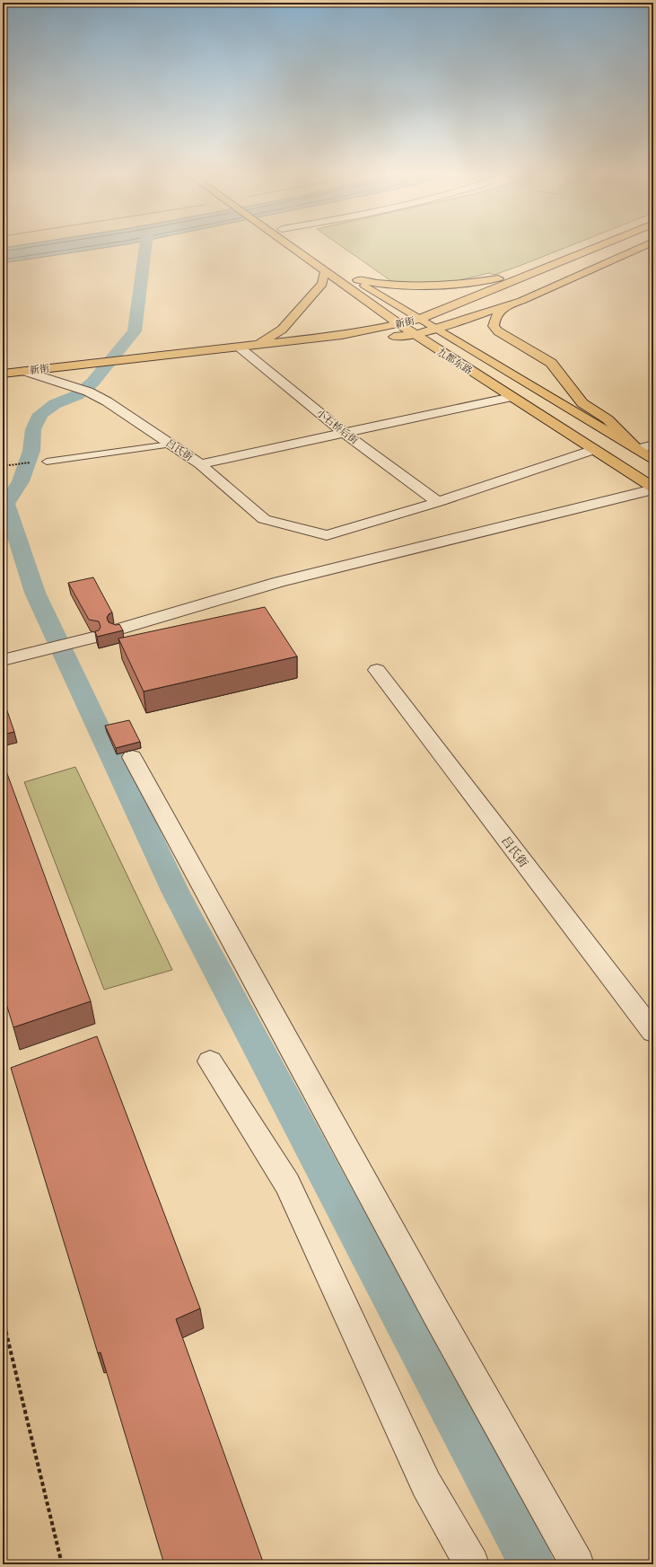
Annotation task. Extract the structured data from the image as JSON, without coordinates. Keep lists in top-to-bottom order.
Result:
{
  "streets": {
    "main road": ["新街", "九都东路"],
    "street": ["小石桥后街", "吕氏街"]
  },
  "crossings": [
    ["新街", "九都东路"],
    ["新街", "小石桥后街"],
    ["新街", "吕氏街"],
    ["小石桥后街", "吕氏街"]
  ]
}
